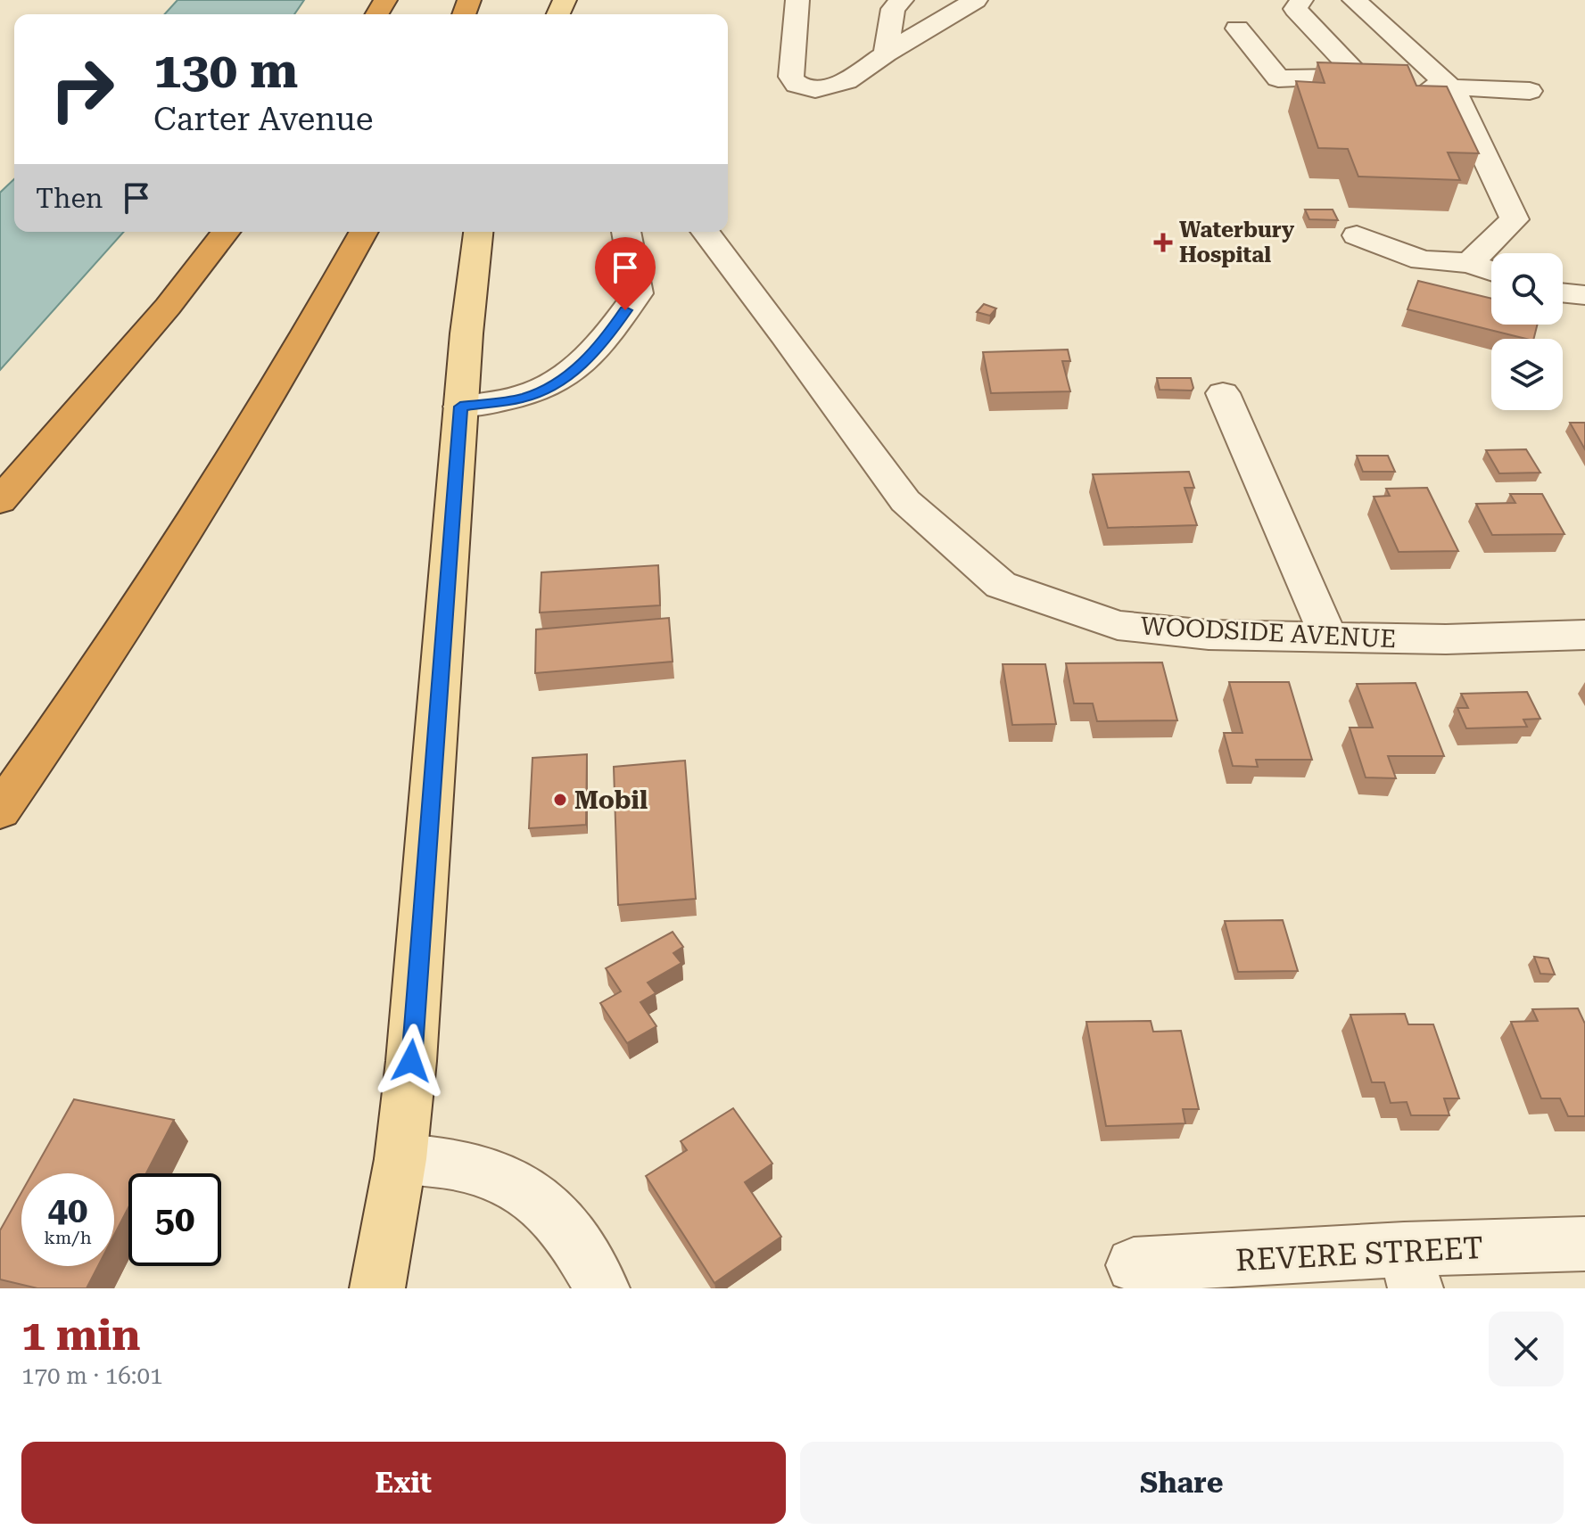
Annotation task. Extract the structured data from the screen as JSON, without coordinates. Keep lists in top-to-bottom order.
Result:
{
  "streets": {
    "street": ["WOODSIDE AVENUE", "REVERE STREET"]
  },
  "places": {
    "health": ["Waterbury Hospital"],
    "other": ["Mobil"]
  },
  "page": {
    "turn": ["130 m", "Carter Avenue"],
    "then": "Then",
    "speed": "40 km/h",
    "limit": "50",
    "heading": ["1 min", "170 m · 16:01"],
    "buttons": ["Exit", "Share"]
  }
}
